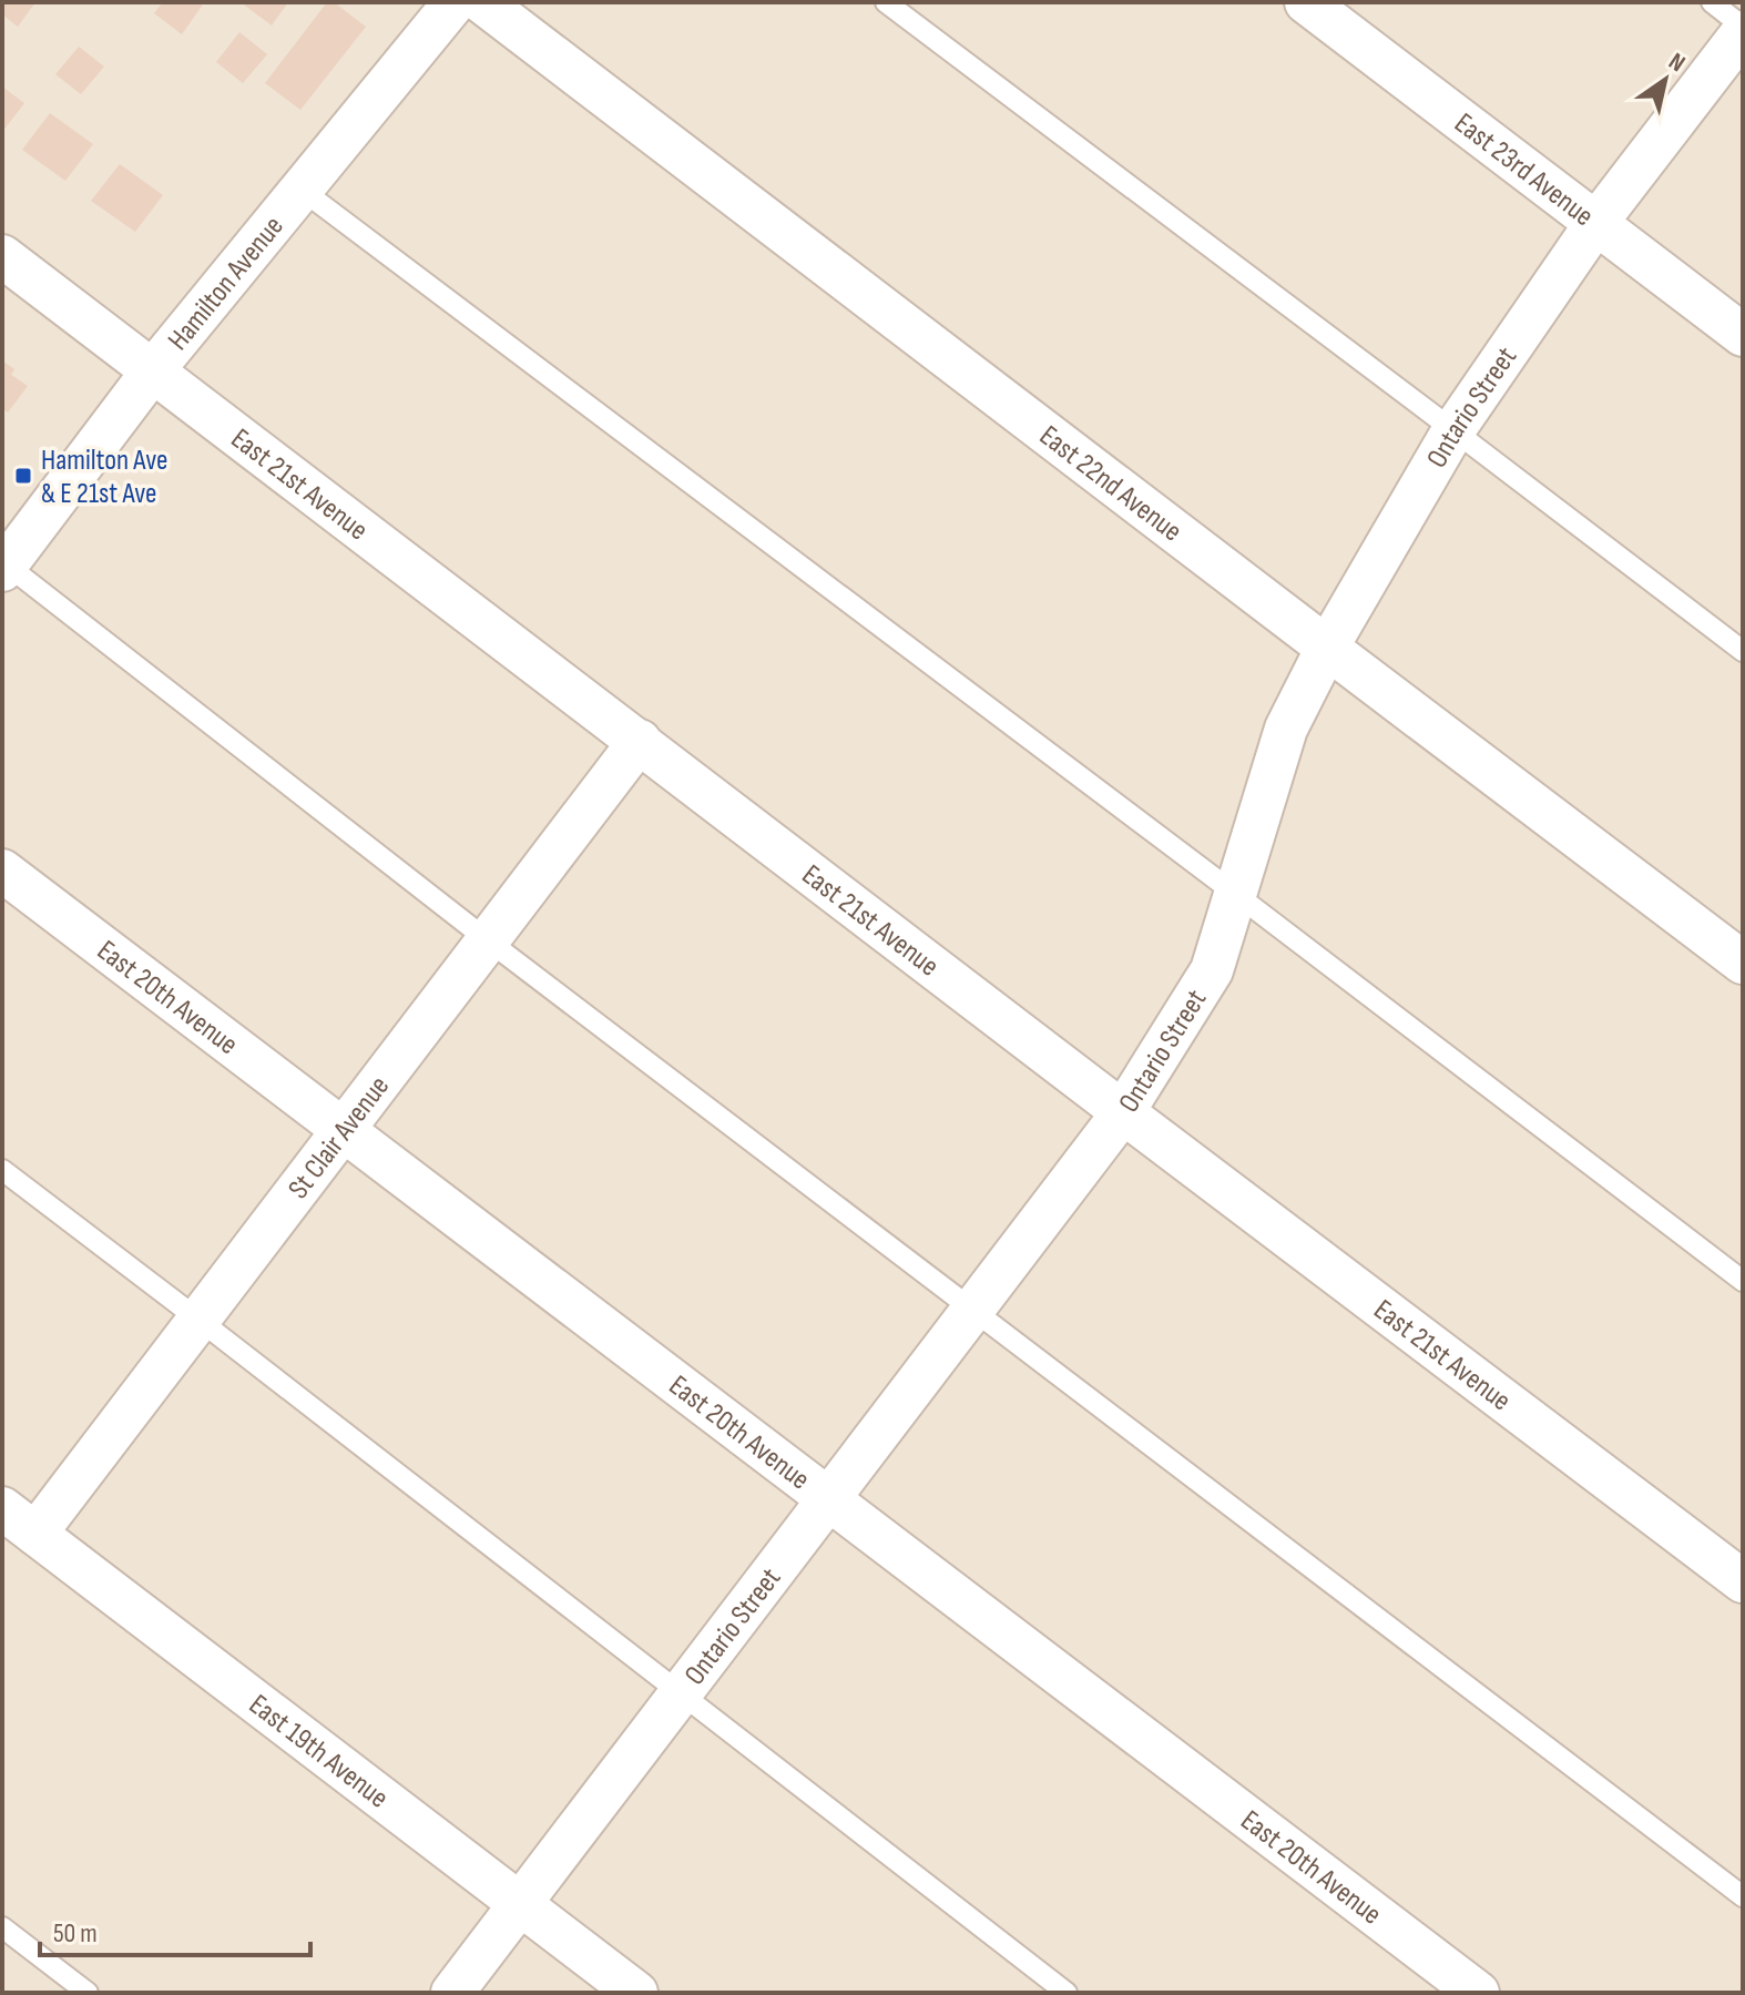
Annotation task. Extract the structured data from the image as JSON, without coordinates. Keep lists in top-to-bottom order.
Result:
{
  "streets": {
    "street": [
      "East 23rd Avenue",
      "Hamilton Avenue",
      "Ontario Street",
      "East 21st Avenue",
      "East 22nd Avenue",
      "East 20th Avenue",
      "St Clair Avenue",
      "East 19th Avenue"
    ]
  },
  "crossings": [
    ["East 23rd Avenue", "Ontario Street"],
    ["Hamilton Avenue", "East 21st Avenue"],
    ["Ontario Street", "East 21st Avenue"],
    ["Ontario Street", "East 22nd Avenue"],
    ["Ontario Street", "East 20th Avenue"],
    ["Ontario Street", "East 19th Avenue"],
    ["East 21st Avenue", "St Clair Avenue"],
    ["East 20th Avenue", "St Clair Avenue"],
    ["St Clair Avenue", "East 19th Avenue"]
  ],
  "places": {
    "transit": ["Hamilton Ave & E 21st Ave"]
  },
  "scale_bar": "50 m",
  "north": "top right"
}
